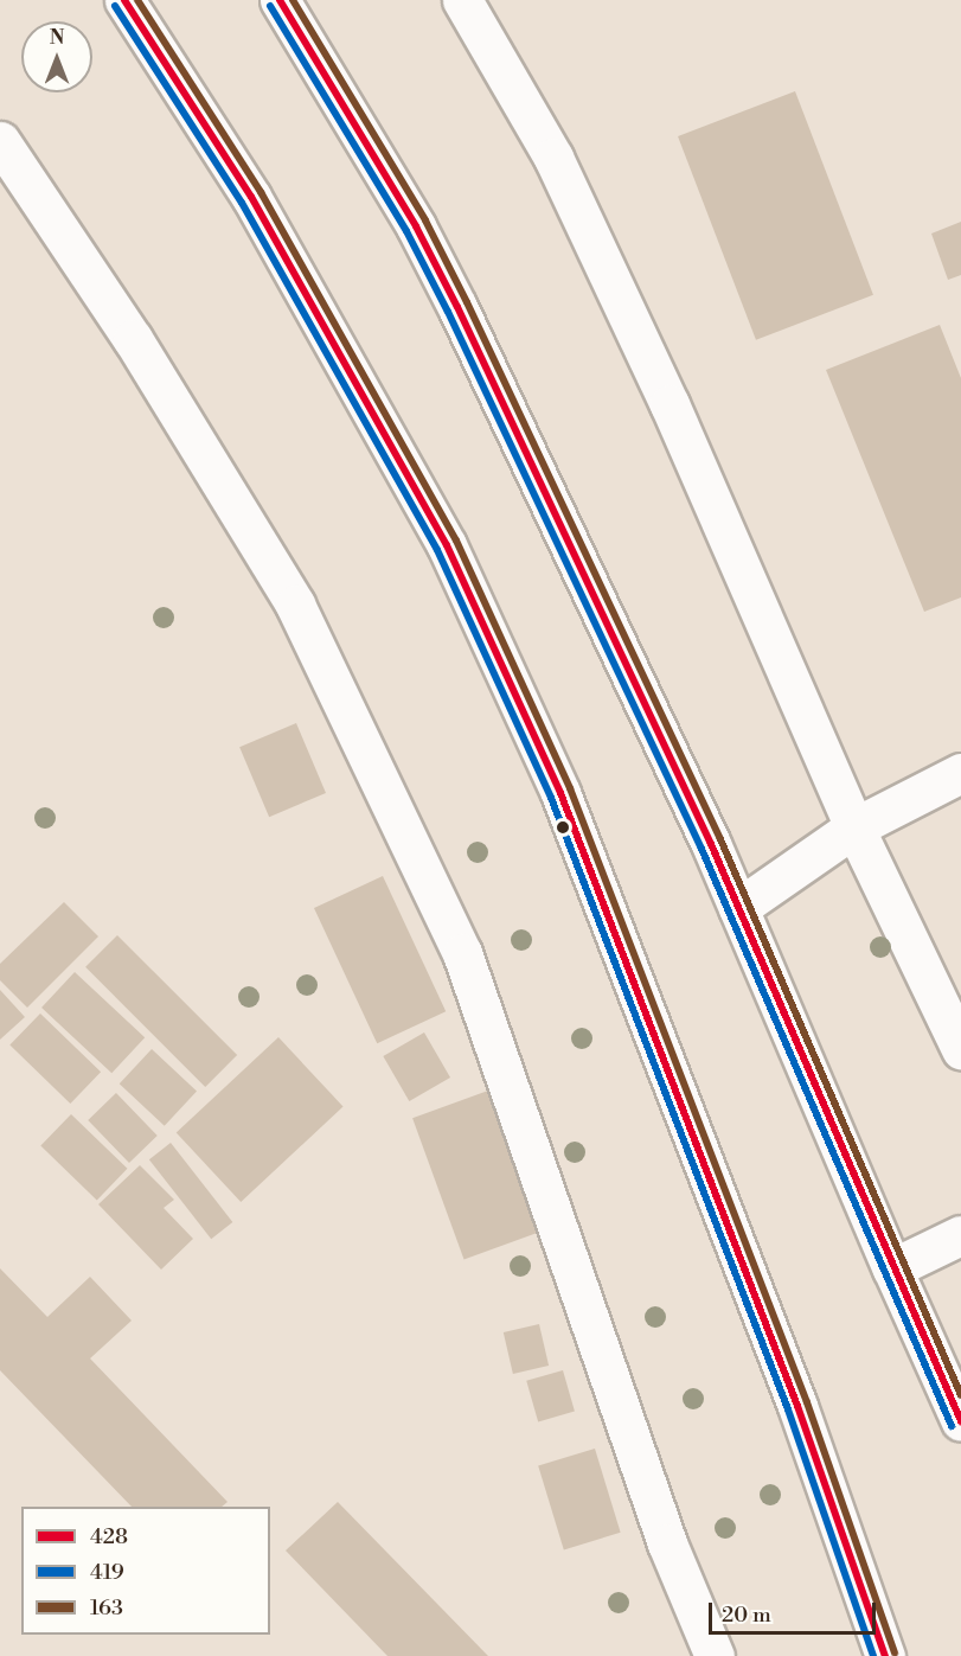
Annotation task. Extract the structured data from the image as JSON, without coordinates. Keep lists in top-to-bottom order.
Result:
{
  "lines": ["transit line 428", "transit line 163", "transit line 419"],
  "legend": ["428", "419", "163"],
  "scale_bar": "20 m",
  "north": "top"
}
